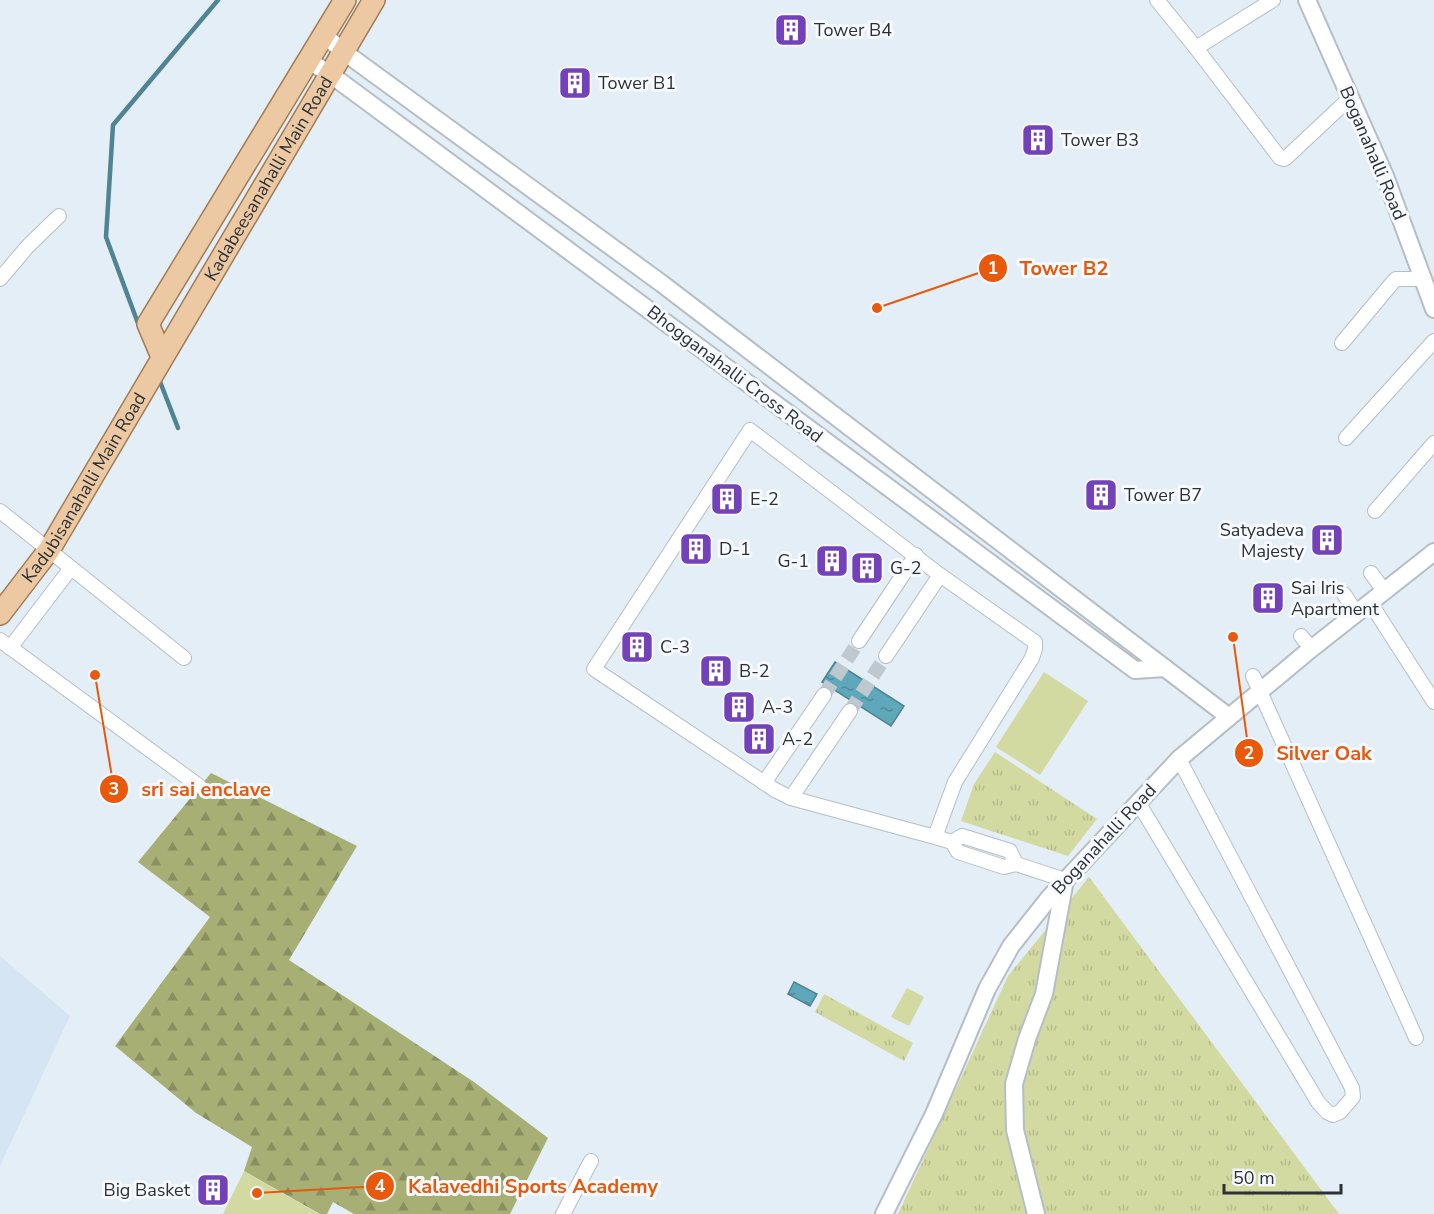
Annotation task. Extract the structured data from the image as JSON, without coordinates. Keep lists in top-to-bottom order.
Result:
{
  "streets": {
    "main road": ["Kadabeesanahalli Main Road", "Kadubisanahalli Main Road"],
    "street": ["Boganahalli Road", "Bhogganahalli Cross Road"]
  },
  "crossings": [
    ["Boganahalli Road", "Bhogganahalli Cross Road"],
    ["Kadabeesanahalli Main Road", "Bhogganahalli Cross Road"],
    ["Kadabeesanahalli Main Road", "Kadubisanahalli Main Road"]
  ],
  "places": {
    "building": [
      "Tower B4",
      "Tower B1",
      "Tower B3",
      "Tower B7",
      "E-2",
      "Satyadeva Majesty",
      "D-1",
      "G-1",
      "G-2",
      "Sai Iris Apartment",
      "C-3",
      "B-2",
      "A-3",
      "A-2",
      "Big Basket"
    ],
    "other": [
      "Tower B2",
      "Silver Oak",
      "sri sai enclave",
      "Kalavedhi Sports Academy"
    ]
  },
  "scale_bar": "50 m"
}
